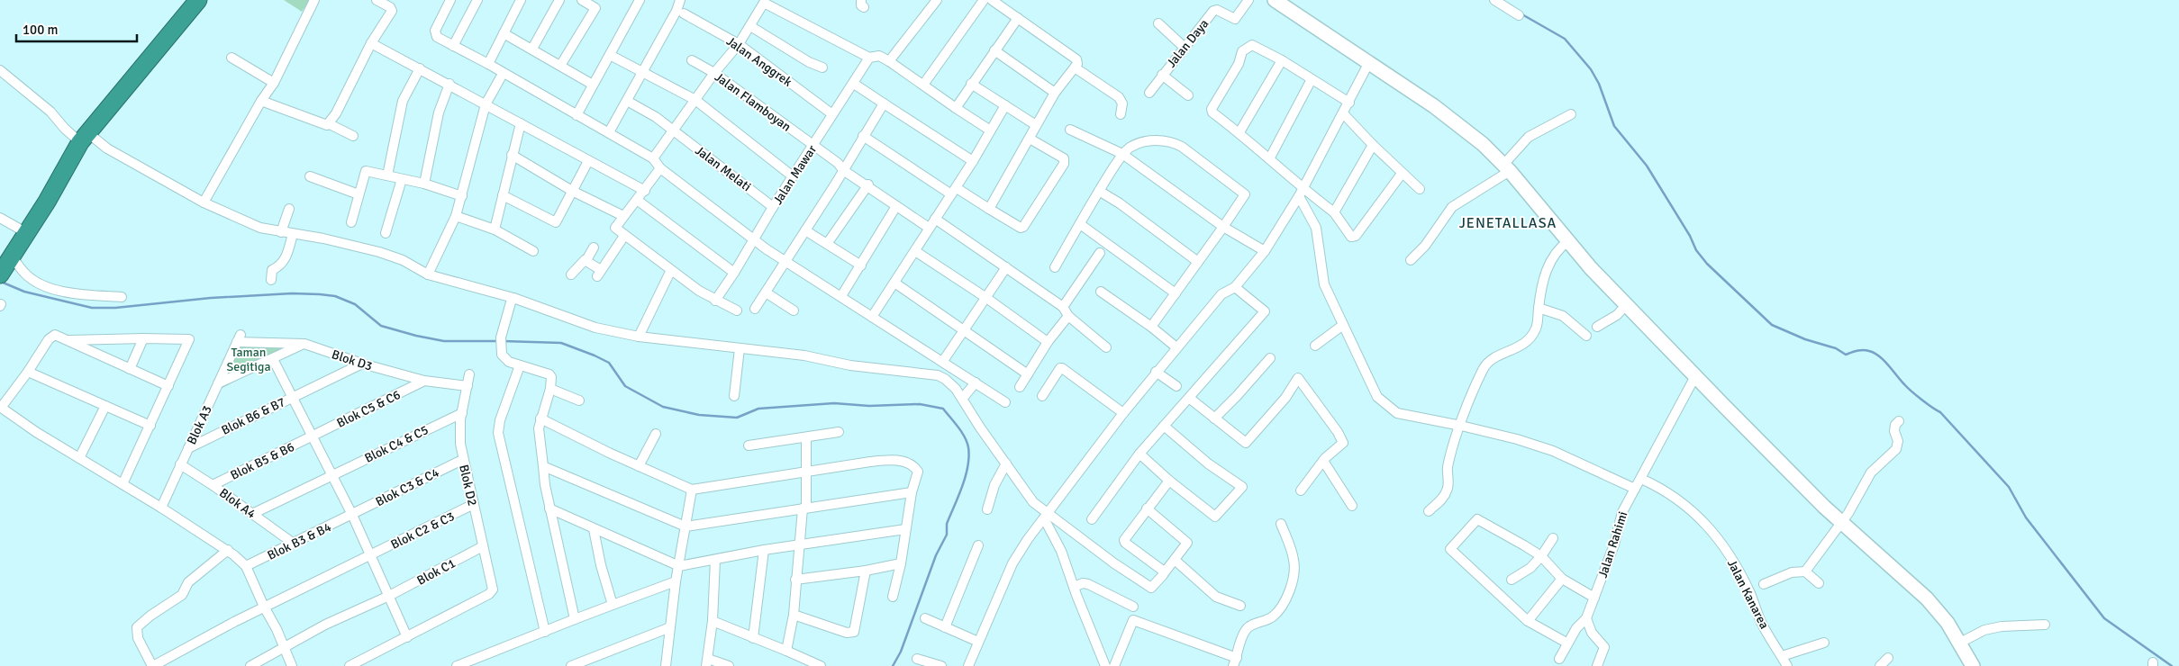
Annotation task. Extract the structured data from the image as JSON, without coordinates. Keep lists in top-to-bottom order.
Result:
{
  "streets": {
    "street": [
      "Jalan Daya",
      "Jalan Anggrek",
      "Jalan Flamboyan",
      "Jalan Melati",
      "Jalan Mawar",
      "Blok D3",
      "Blok C5 & C6",
      "Blok B6 & B7",
      "Blok A3",
      "Blok C4 & C5",
      "Blok B5 & B6",
      "Blok D2",
      "Blok C3 & C4",
      "Blok A4",
      "Blok C2 & C3",
      "Blok B3 & B4",
      "Jalan Rahimi",
      "Blok C1",
      "Jalan Kanarea"
    ]
  },
  "crossings": [
    ["Jalan Anggrek", "Jalan Mawar"],
    ["Jalan Flamboyan", "Jalan Mawar"],
    ["Jalan Melati", "Jalan Mawar"],
    ["Blok D3", "Blok C5 & C6"],
    ["Blok D3", "Blok B6 & B7"],
    ["Blok D3", "Blok A3"],
    ["Blok D3", "Blok D2"],
    ["Blok C5 & C6", "Blok B5 & B6"],
    ["Blok B6 & B7", "Blok A3"],
    ["Blok A3", "Blok A4"],
    ["Blok C4 & C5", "Blok D2"],
    ["Blok C4 & C5", "Blok A4"],
    ["Blok B5 & B6", "Blok A4"],
    ["Blok D2", "Blok C3 & C4"],
    ["Blok D2", "Blok C2 & C3"],
    ["Blok D2", "Blok C1"],
    ["Blok C3 & C4", "Blok B3 & B4"],
    ["Blok A4", "Blok B3 & B4"],
    ["Jalan Rahimi", "Jalan Kanarea"]
  ],
  "districts": ["JENETALLASA"],
  "parks": ["Taman Segitiga"],
  "scale_bar": "100 m"
}
